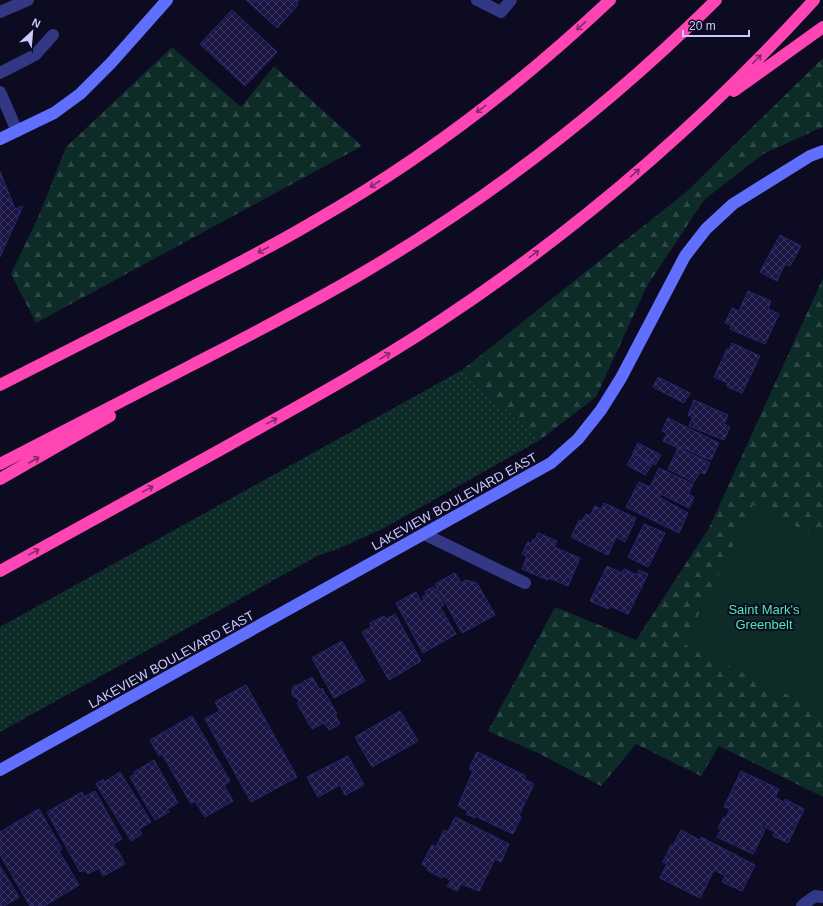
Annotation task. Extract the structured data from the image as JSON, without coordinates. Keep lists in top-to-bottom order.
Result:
{
  "streets": {
    "street": ["LAKEVIEW BOULEVARD EAST"]
  },
  "parks": ["Saint Mark's Greenbelt"],
  "scale_bar": "20 m",
  "north": "top right"
}
